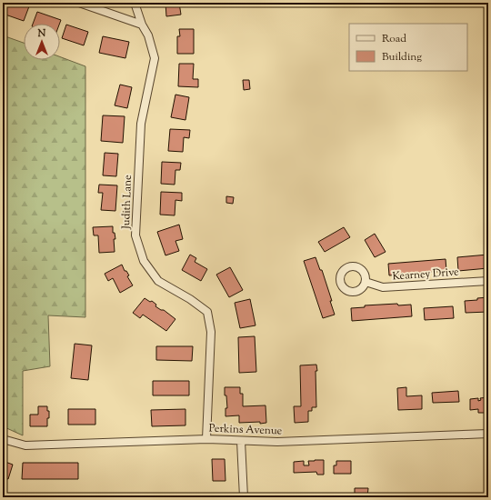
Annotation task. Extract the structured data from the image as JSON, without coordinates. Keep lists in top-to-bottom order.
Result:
{
  "streets": {
    "street": ["Judith Lane", "Kearney Drive", "Perkins Avenue"]
  },
  "crossings": [
    ["Judith Lane", "Perkins Avenue"]
  ],
  "legend": ["Road", "Building"],
  "north": "top"
}
